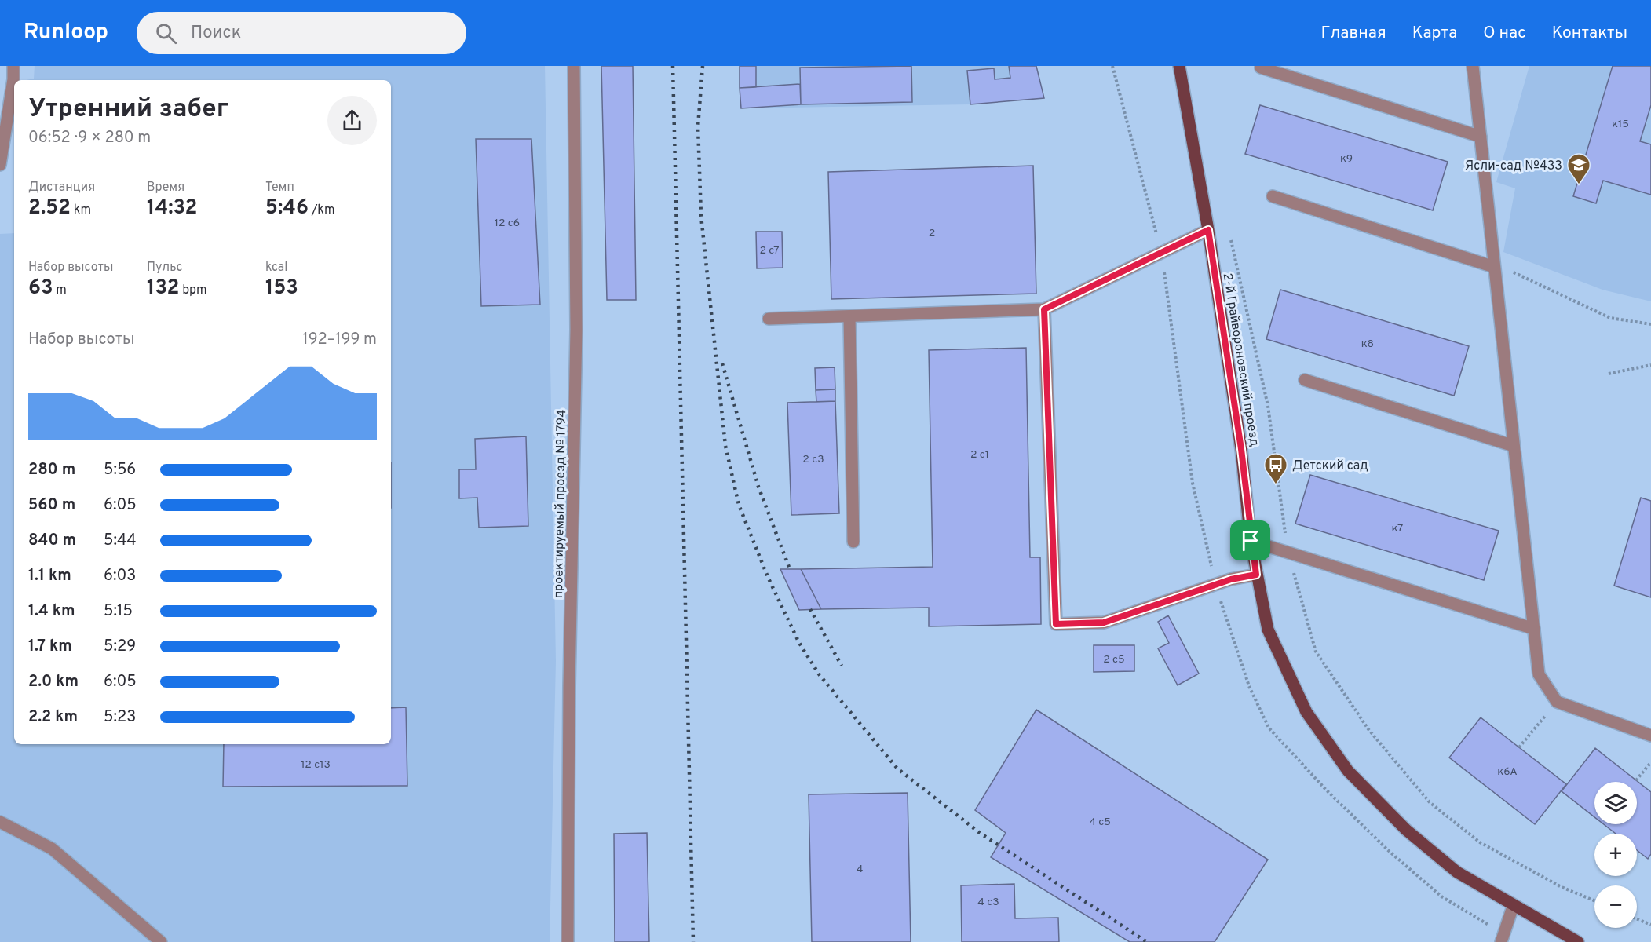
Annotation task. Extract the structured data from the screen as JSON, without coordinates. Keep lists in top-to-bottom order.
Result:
{
  "streets": {
    "main road": ["2-й Грайвороновский проезд"],
    "street": ["проектируемый проезд № 1794"]
  },
  "places": {
    "school or university": ["Ясли-сад №433"],
    "bus stop": ["Детский сад"]
  },
  "house_numbers": [
    "к15",
    "к9",
    "12 с6",
    "2",
    "2 с7",
    "к8",
    "2 с1",
    "2 с3",
    "к7",
    "2 с5",
    "12 с13",
    "к6А",
    "4 с5",
    "4",
    "4 с3"
  ],
  "page": {
    "header": "Runloop",
    "search": "Поиск",
    "nav": [
      "Главная",
      "Карта",
      "О нас",
      "Контакты"
    ],
    "heading": ["Утренний забег", "06:52 · 9 × 280 m"],
    "stats": [
      ["Дистанция", "2.52 km"],
      ["Время", "14:32"],
      ["Темп", "5:46 /km"],
      ["Набор высоты", "63 m"],
      ["Пульс", "132 bpm"],
      ["kcal", "153"]
    ],
    "chart": ["Набор высоты", "192–199 m"],
    "list": [
      {
        "name": "280 m",
        "note": "5:56"
      },
      {
        "name": "560 m",
        "note": "6:05"
      },
      {
        "name": "840 m",
        "note": "5:44"
      },
      {
        "name": "1.1 km",
        "note": "6:03"
      },
      {
        "name": "1.4 km",
        "note": "5:15"
      },
      {
        "name": "1.7 km",
        "note": "5:29"
      },
      {
        "name": "2.0 km",
        "note": "6:05"
      },
      {
        "name": "2.2 km",
        "note": "5:23"
      }
    ],
    "map_buttons": ["+", "−"]
  }
}
